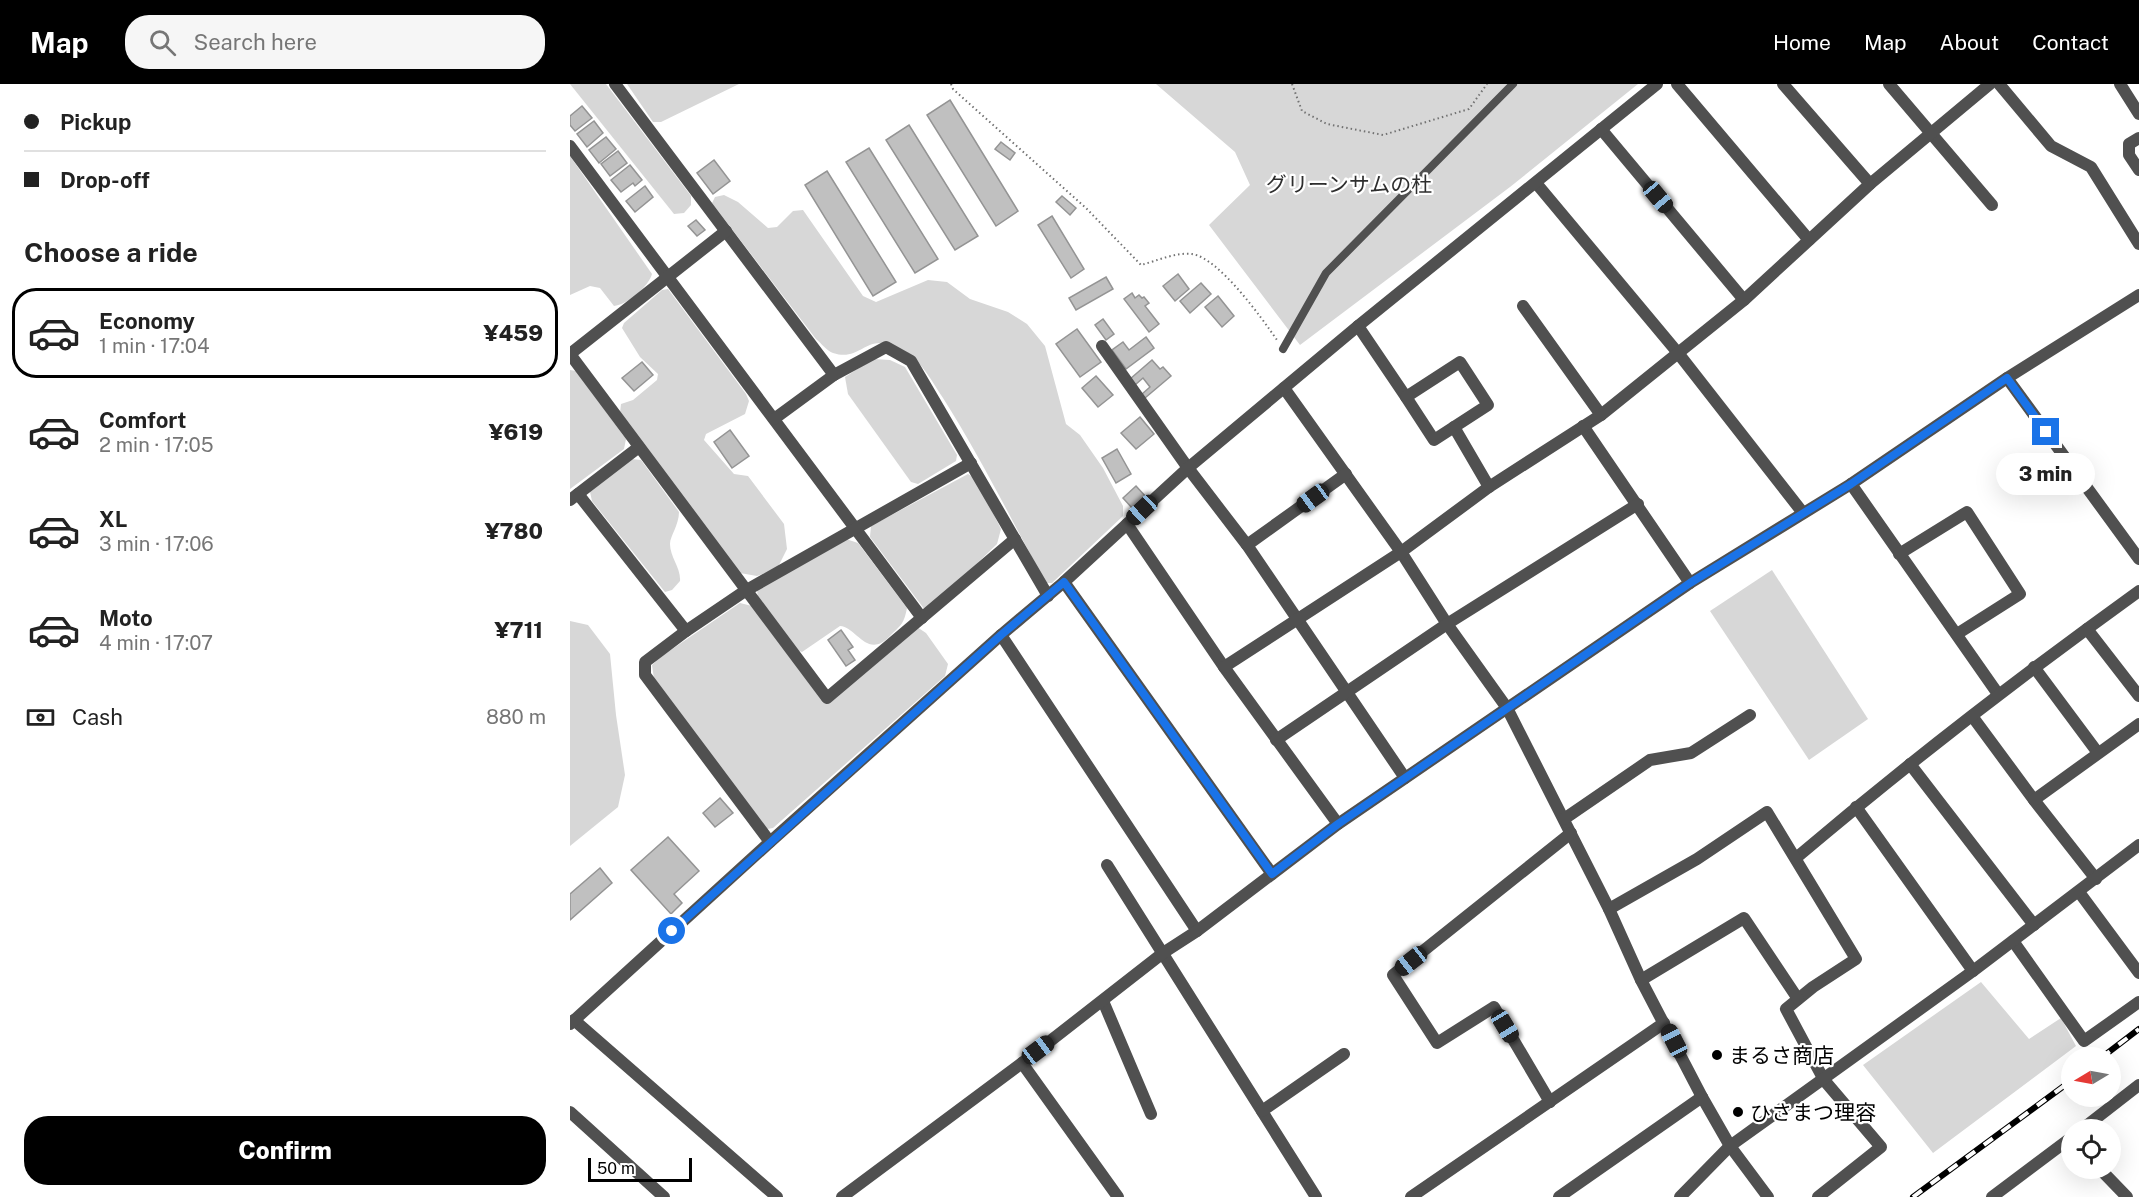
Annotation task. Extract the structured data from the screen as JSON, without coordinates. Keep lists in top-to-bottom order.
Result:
{
  "parks": ["グリーンサムの杜"],
  "places": ["まるさ商店", "ひさまつ理容"],
  "scale_bar": "50 m",
  "north": "left",
  "page": {
    "header": "Map",
    "search": "Search here",
    "nav": [
      "Home",
      "Map",
      "About",
      "Contact"
    ],
    "banner": ["Pickup", "Drop-off"],
    "heading": "Choose a ride",
    "list": [
      {
        "name": "Economy",
        "note": "1 min · 17:04",
        "value": "¥459"
      },
      {
        "name": "Comfort",
        "note": "2 min · 17:05",
        "value": "¥619"
      },
      {
        "name": "XL",
        "note": "3 min · 17:06",
        "value": "¥780"
      },
      {
        "name": "Moto",
        "note": "4 min · 17:07",
        "value": "¥711"
      }
    ],
    "bubble": "3 min",
    "pay": ["Cash", "880 m"],
    "buttons": "Confirm",
    "scale": "50 m"
  }
}
